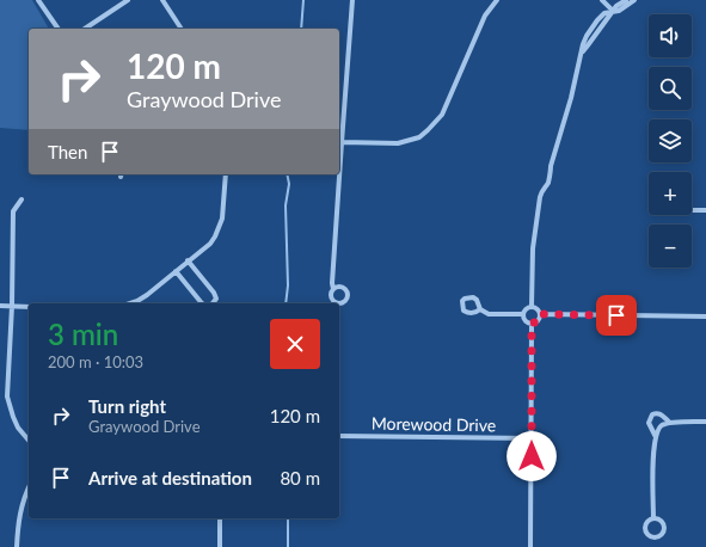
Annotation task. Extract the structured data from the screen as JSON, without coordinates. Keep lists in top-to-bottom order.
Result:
{
  "streets": {
    "street": ["Morewood Drive"]
  },
  "page": {
    "map_buttons": ["+", "−"],
    "turn": ["120 m", "Graywood Drive"],
    "then": "Then",
    "heading": ["3 min", "200 m · 10:03"],
    "list": [
      {
        "name": "Turn right",
        "note": "Graywood Drive",
        "value": "120 m"
      },
      {
        "name": "Arrive at destination",
        "value": "80 m"
      }
    ]
  }
}
